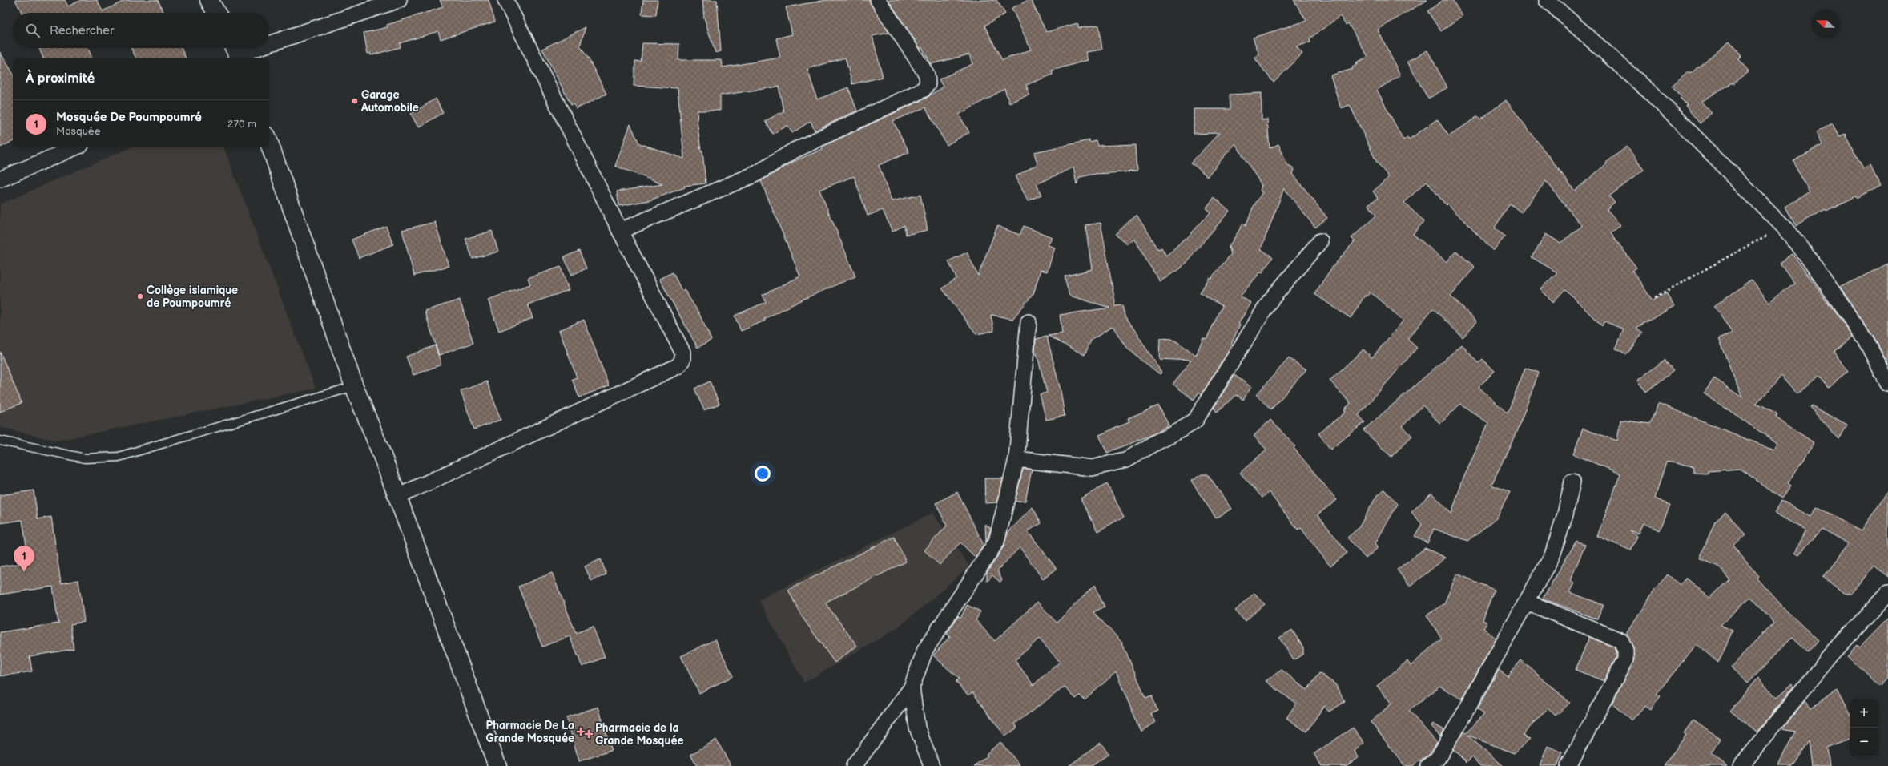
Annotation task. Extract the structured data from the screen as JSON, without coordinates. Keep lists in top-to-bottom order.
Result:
{
  "places": {
    "other": ["Garage Automobile", "Collège islamique de Poumpoumré"],
    "health": ["Pharmacie De La Grande Mosquée", "Pharmacie de la Grande Mosquée"]
  },
  "north": "left",
  "page": {
    "search": "Rechercher",
    "heading": "À proximité",
    "list": [
      {
        "mark": "1",
        "name": "Mosquée De Poumpoumré",
        "note": "Mosquée",
        "value": "270 m"
      }
    ],
    "pins": "1",
    "map_buttons": ["+", "−"]
  }
}
